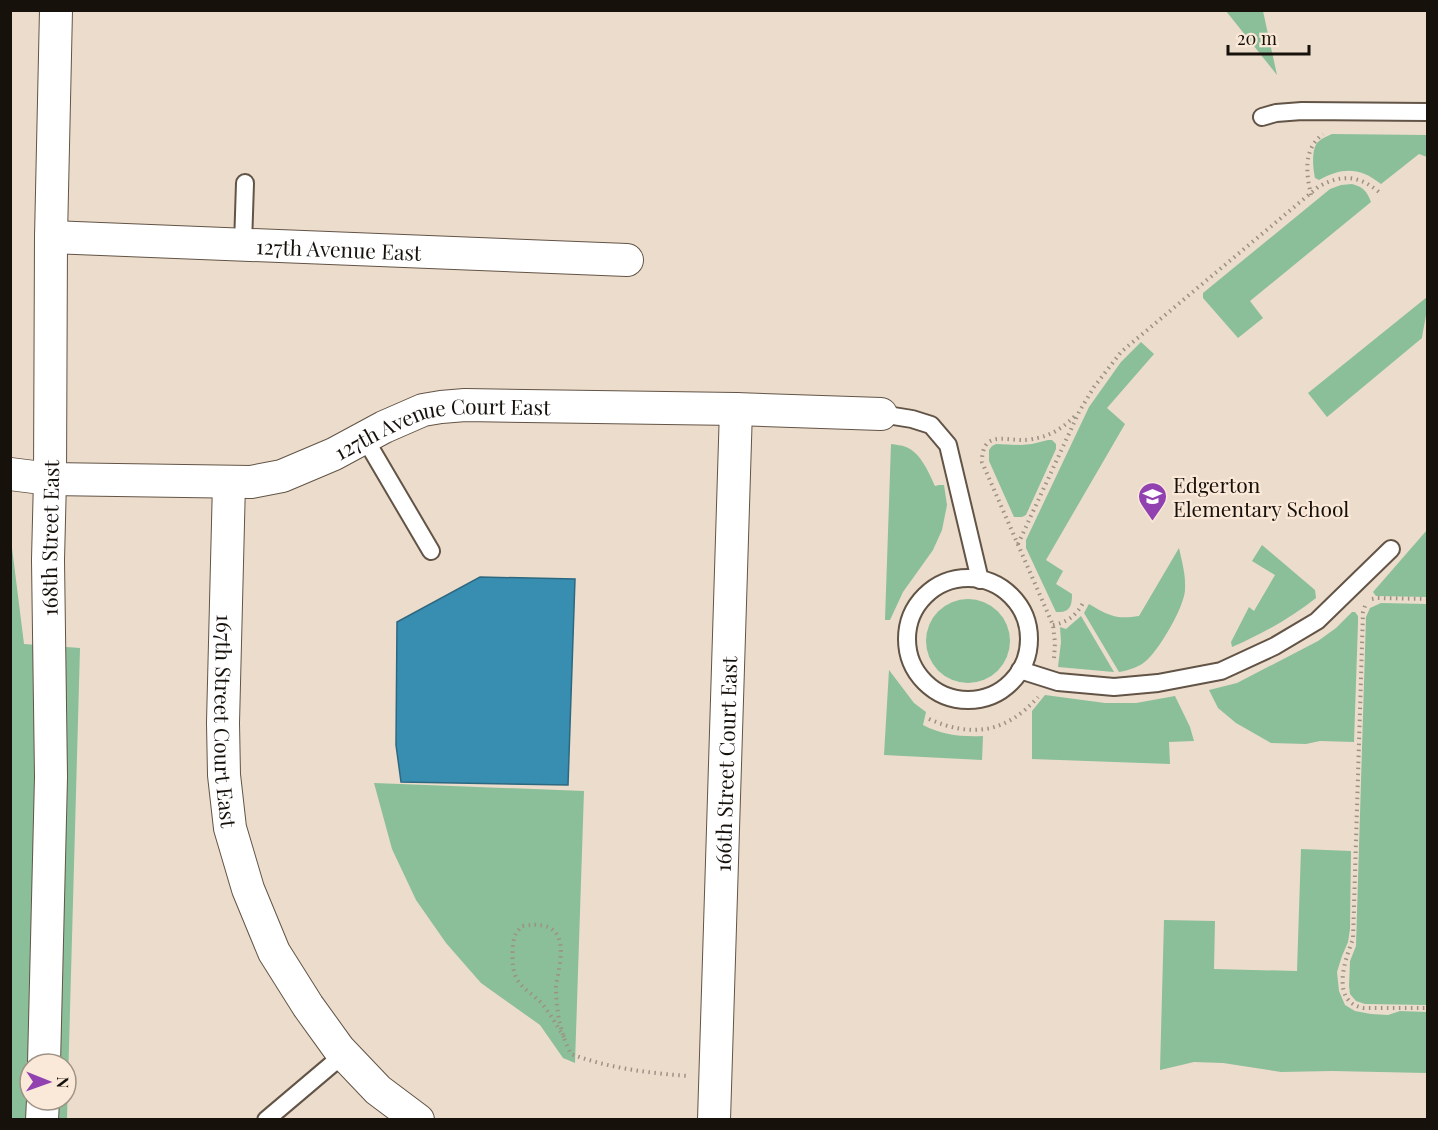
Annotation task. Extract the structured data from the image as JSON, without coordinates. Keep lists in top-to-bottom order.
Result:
{
  "streets": {
    "street": [
      "127th Avenue East",
      "127th Avenue Court East",
      "168th Street East",
      "167th Street Court East",
      "166th Street Court East"
    ]
  },
  "crossings": [
    ["127th Avenue East", "168th Street East"],
    ["127th Avenue Court East", "168th Street East"],
    ["127th Avenue Court East", "167th Street Court East"],
    ["127th Avenue Court East", "166th Street Court East"]
  ],
  "places": {
    "school or university": ["Edgerton Elementary School"]
  },
  "scale_bar": "20 m",
  "north": "right"
}
